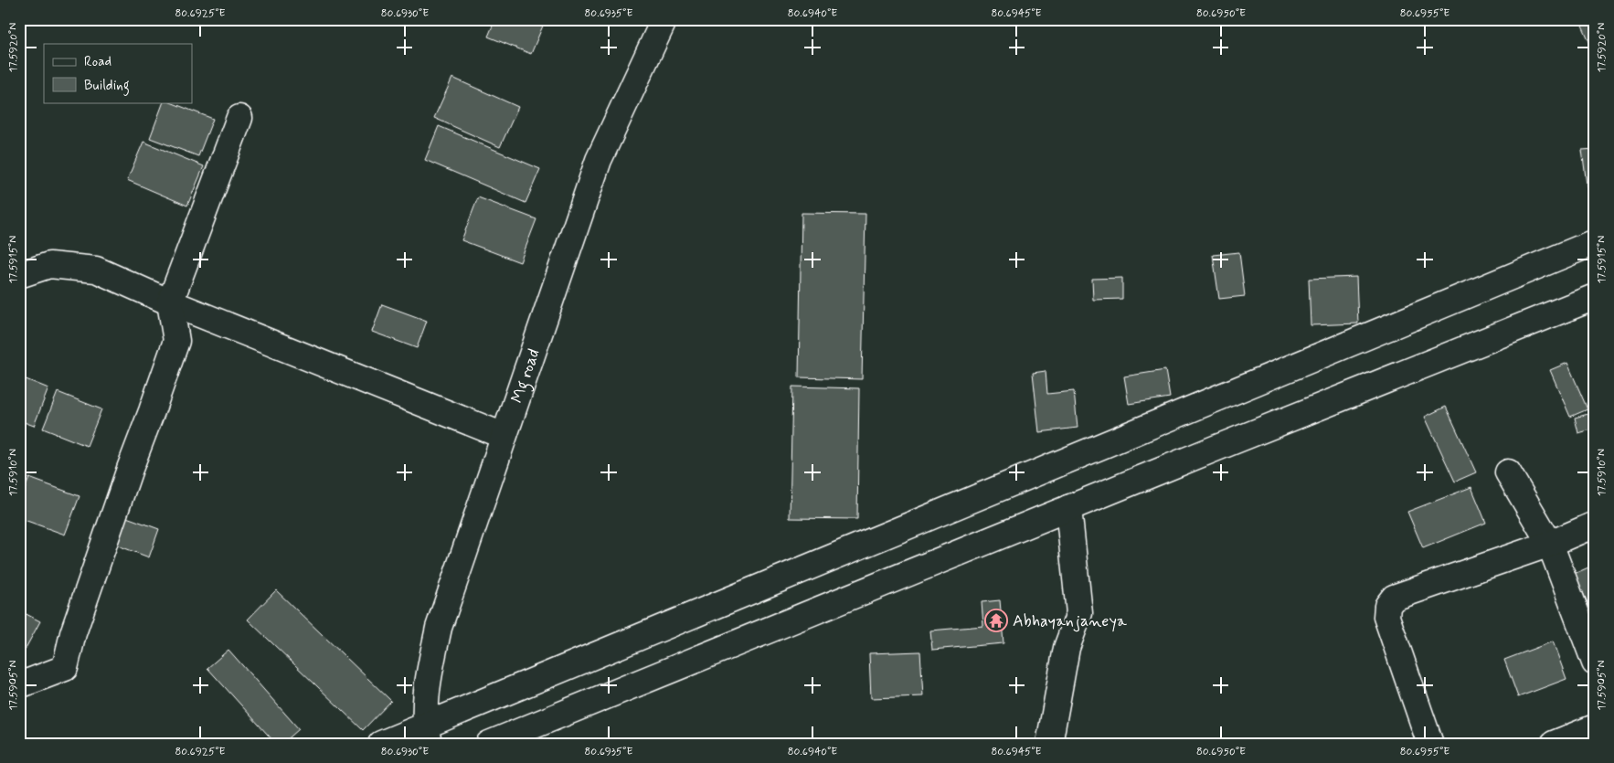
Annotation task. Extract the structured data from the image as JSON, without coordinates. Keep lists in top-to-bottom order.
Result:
{
  "streets": {
    "main road": ["Mg road"]
  },
  "places": {
    "temple": ["Abhayanjaneya"]
  },
  "legend": ["Road", "Building"],
  "coordinates": [
    "80.6925°E",
    "80.6930°E",
    "80.6935°E",
    "80.6940°E",
    "80.6945°E",
    "80.6950°E",
    "80.6955°E",
    "17.5920°N",
    "17.5915°N",
    "17.5910°N",
    "17.5905°N"
  ]
}
